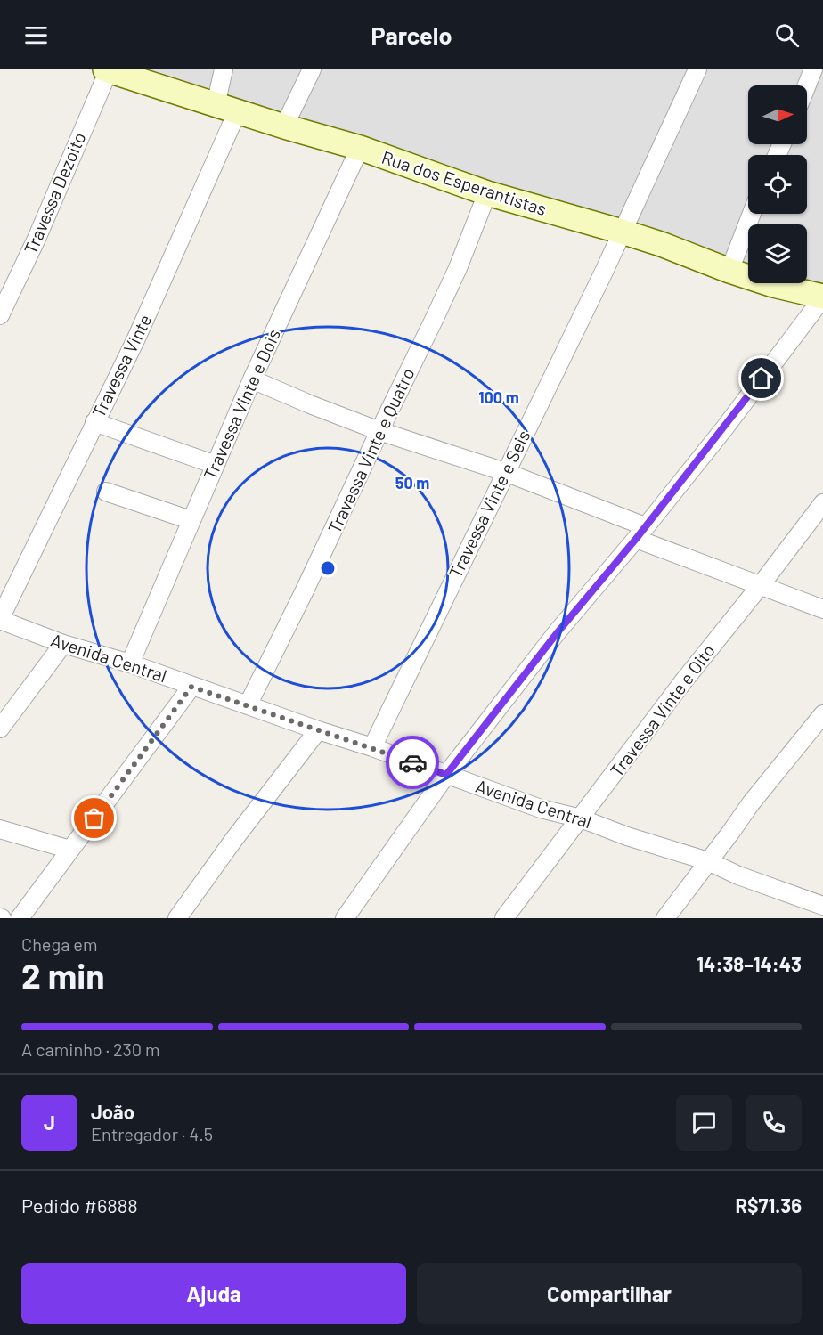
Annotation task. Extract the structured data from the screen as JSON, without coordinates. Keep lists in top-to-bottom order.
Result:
{
  "streets": {
    "main road": ["Rua dos Esperantistas"],
    "street": [
      "Travessa Dezoito",
      "Travessa Vinte",
      "Travessa Vinte e Dois",
      "Travessa Vinte e Quatro",
      "Travessa Vinte e Seis",
      "Avenida Central",
      "Travessa Vinte e Oito"
    ]
  },
  "crossings": [
    ["Rua dos Esperantistas", "Travessa Dezoito"],
    ["Rua dos Esperantistas", "Travessa Vinte"],
    ["Rua dos Esperantistas", "Travessa Vinte e Dois"],
    ["Rua dos Esperantistas", "Travessa Vinte e Quatro"],
    ["Rua dos Esperantistas", "Travessa Vinte e Seis"],
    ["Travessa Vinte", "Avenida Central"],
    ["Travessa Vinte e Dois", "Avenida Central"],
    ["Travessa Vinte e Quatro", "Avenida Central"],
    ["Travessa Vinte e Seis", "Avenida Central"],
    ["Avenida Central", "Travessa Vinte e Oito"]
  ],
  "north": "right",
  "page": {
    "header": "Parcelo",
    "heading": ["2 min", "Chega em", "14:38–14:43"],
    "panel": [
      "João",
      "Entregador · 4.5",
      "Pedido #6888",
      "R$71.36"
    ],
    "bar": "A caminho · 230 m",
    "round": "J",
    "buttons": ["Ajuda", "Compartilhar"]
  },
  "rings": ["100 m", "50 m"]
}
